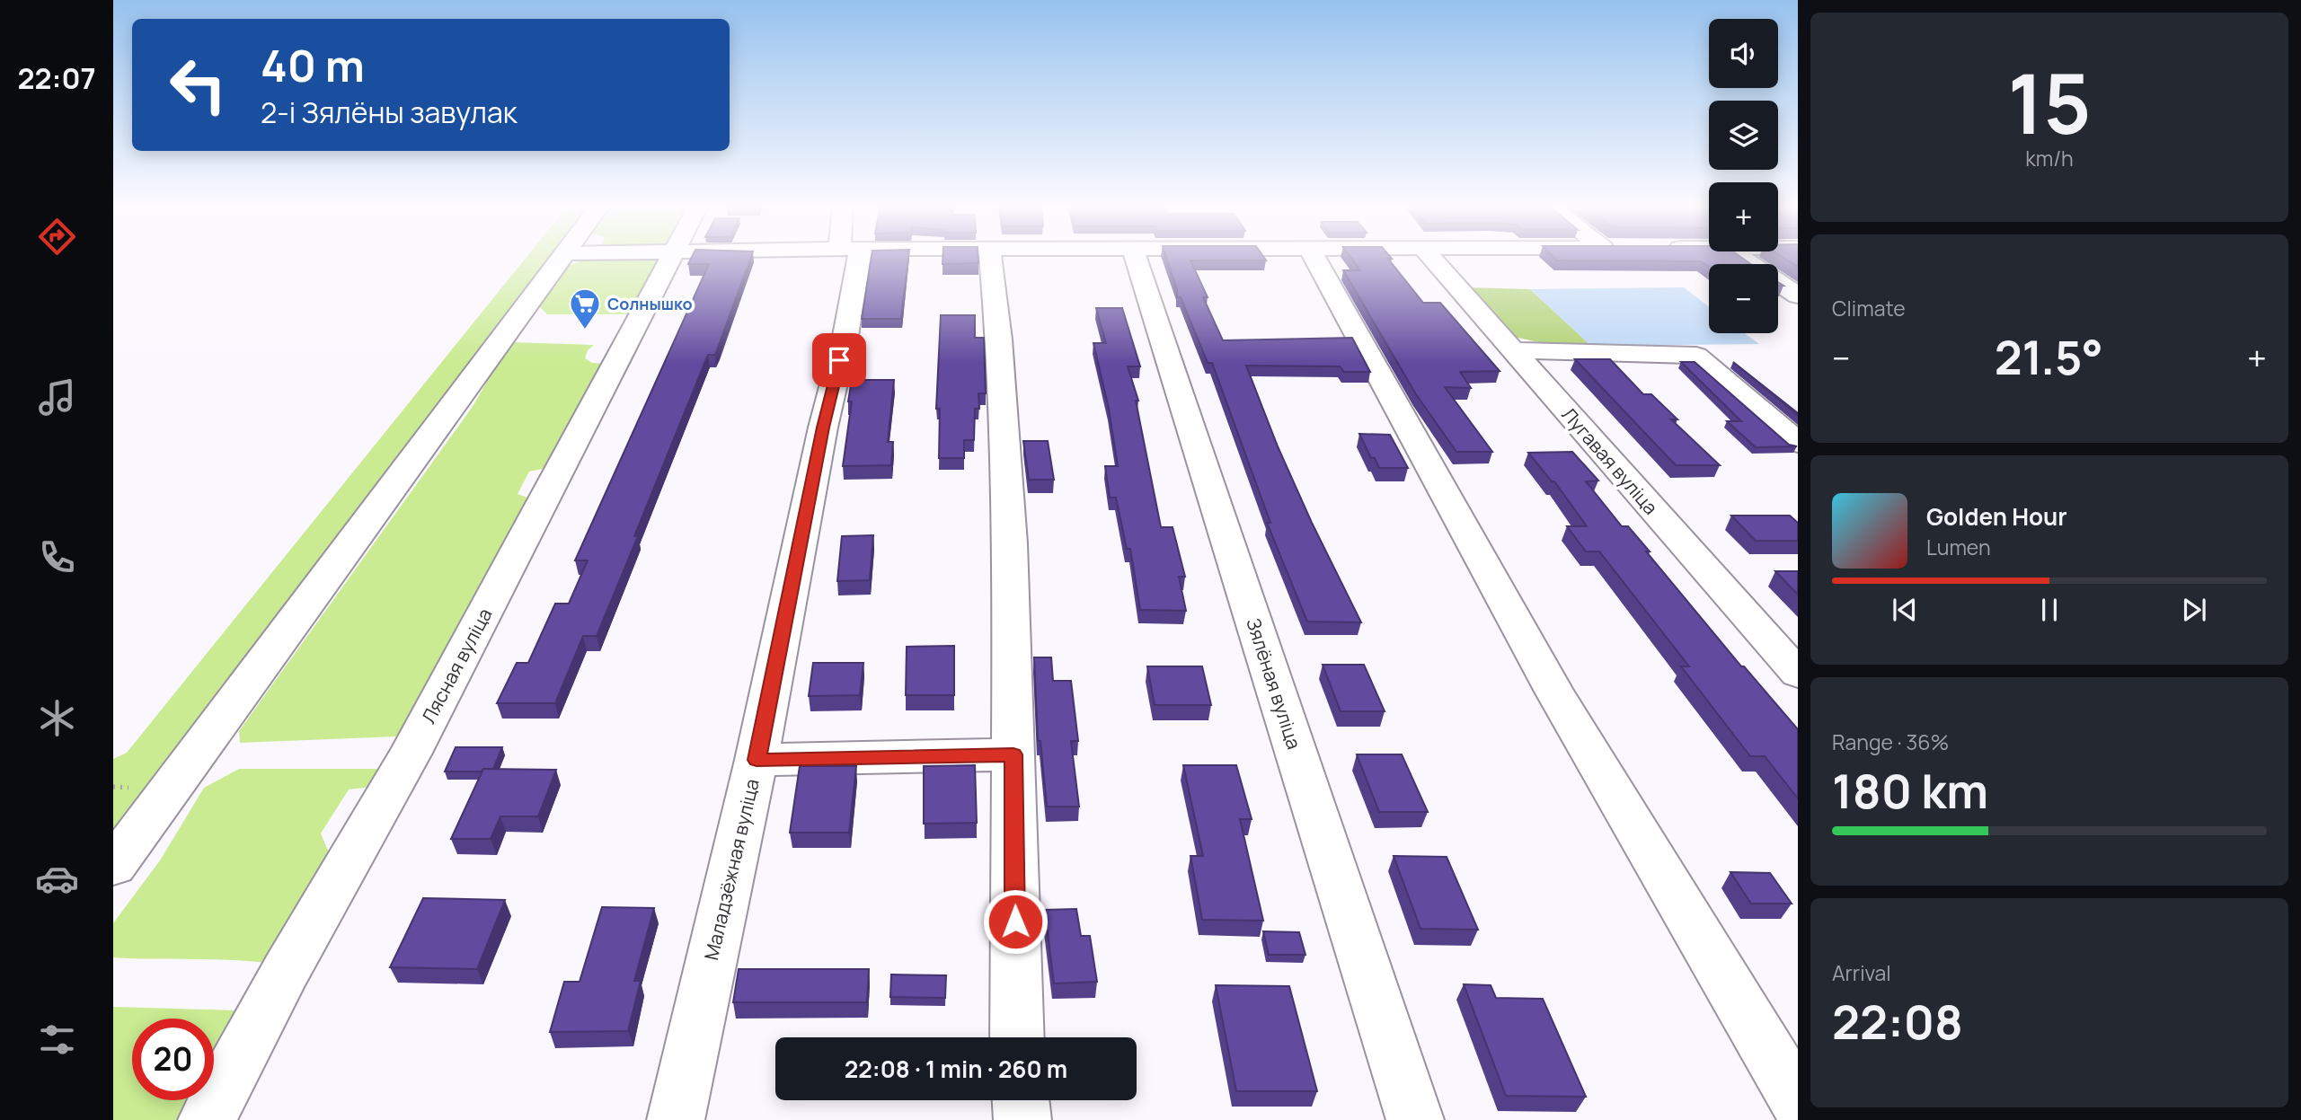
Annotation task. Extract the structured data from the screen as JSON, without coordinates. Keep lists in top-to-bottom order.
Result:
{
  "streets": {
    "street": [
      "Лугавая вуліца",
      "Лясная вуліца",
      "Зялёная вуліца",
      "Маладзёжная вуліца"
    ]
  },
  "places": {
    "supermarket": ["Солнышко"]
  },
  "page": {
    "tabs": "22:07",
    "tile": [
      ["15", "km/h"],
      "Climate",
      ["Range · 36%", "180 km"],
      ["Arrival", "22:08"]
    ],
    "map_buttons": ["+", "−"],
    "turn": ["40 m", "2-і Зялёны завулак"],
    "heat": ["−", "21.5°", "+"],
    "song": ["Golden Hour", "Lumen"],
    "limit": "20",
    "trip": "22:08 · 1 min · 260 m"
  }
}
